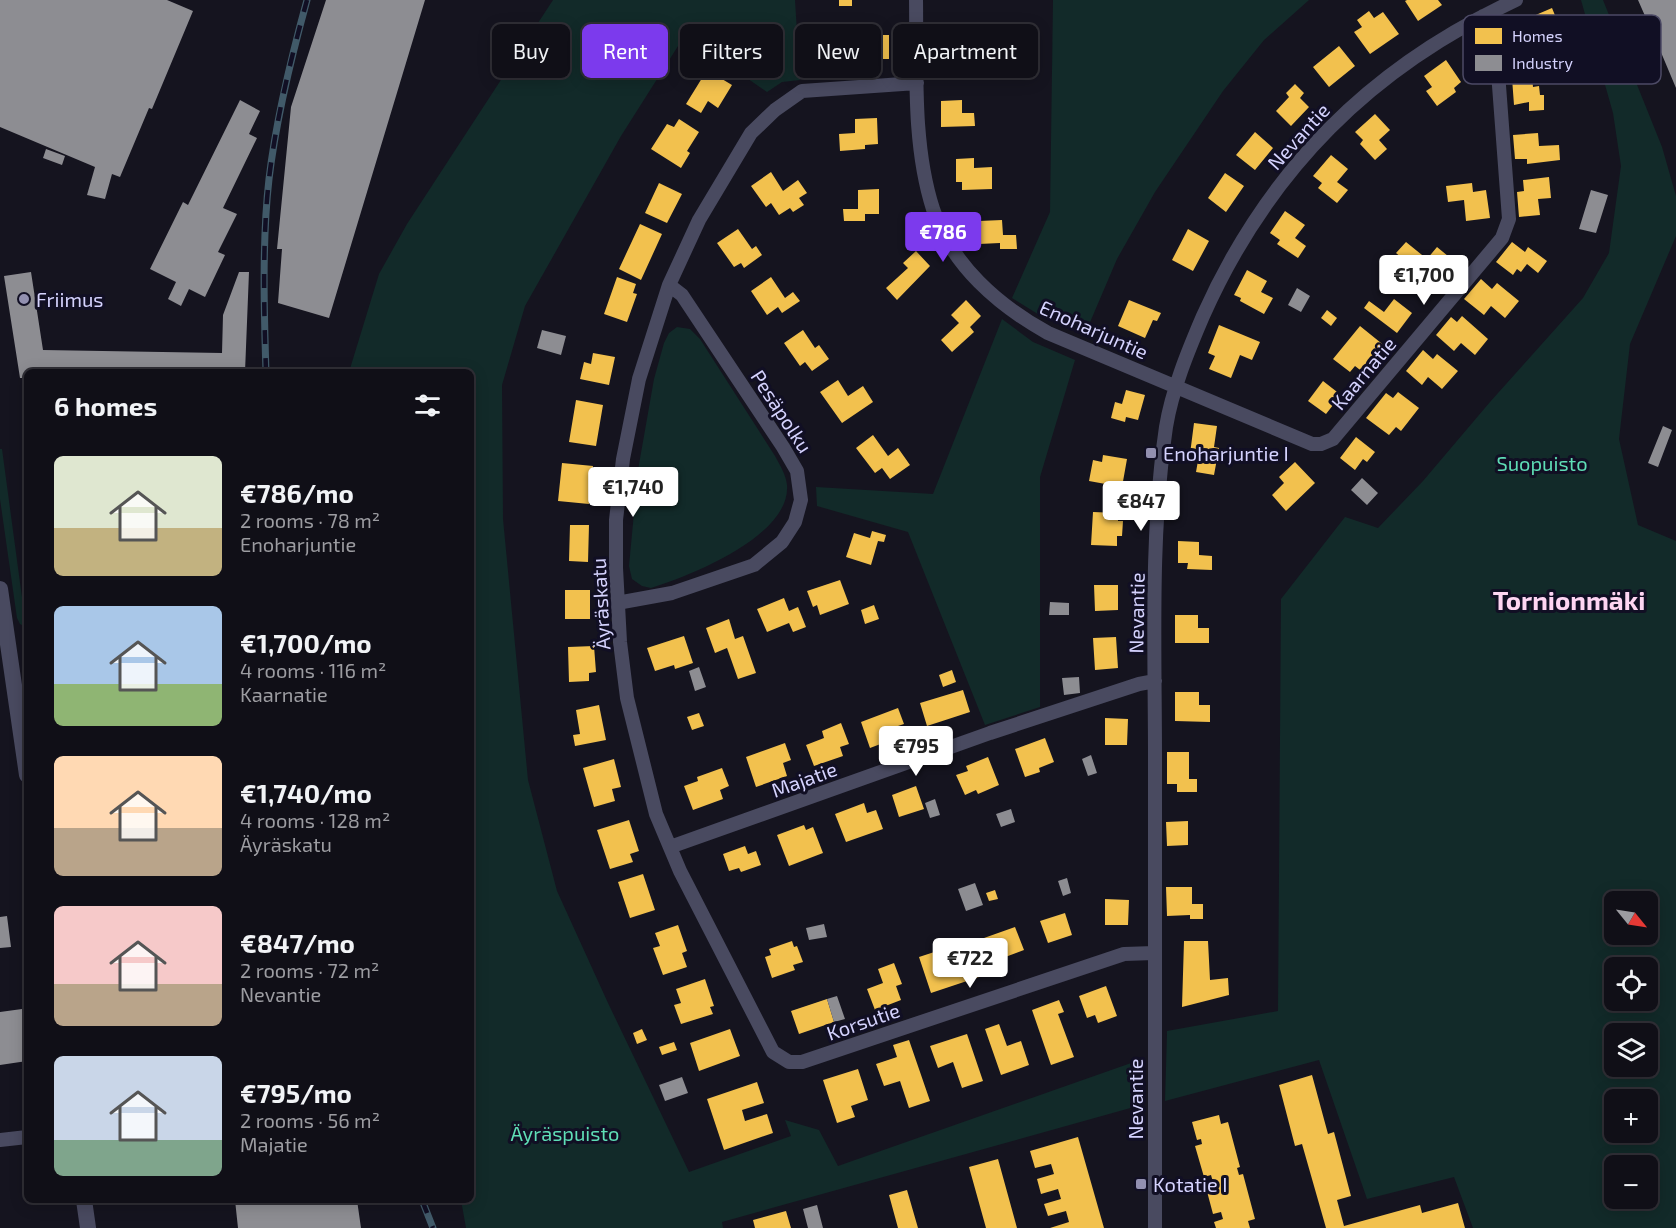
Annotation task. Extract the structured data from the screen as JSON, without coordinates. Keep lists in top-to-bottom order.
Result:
{
  "streets": {
    "street": [
      "Nevantie",
      "Enoharjuntie",
      "Kaarnatie",
      "Pesäpolku",
      "Äyräskatu",
      "Majatie",
      "Korsutie"
    ]
  },
  "crossings": [
    ["Nevantie", "Enoharjuntie"],
    ["Nevantie", "Kaarnatie"],
    ["Nevantie", "Majatie"],
    ["Nevantie", "Korsutie"],
    ["Enoharjuntie", "Kaarnatie"],
    ["Enoharjuntie", "Äyräskatu"],
    ["Pesäpolku", "Äyräskatu"],
    ["Äyräskatu", "Majatie"],
    ["Äyräskatu", "Korsutie"]
  ],
  "districts": ["Tornionmäki"],
  "parks": ["Suopuisto", "Äyräspuisto"],
  "places": {
    "other": ["Friimus"],
    "transit": ["Enoharjuntie I", "Kotatie I"]
  },
  "legend": ["Homes", "Industry"],
  "north": "bottom right",
  "page": {
    "chip": [
      "Buy",
      "Rent",
      "Filters",
      "New",
      "Apartment"
    ],
    "price": [
      "€786",
      "€1,700",
      "€1,740",
      "€847",
      "€795",
      "€722"
    ],
    "heading": "6 homes",
    "list": [
      {
        "name": "€786/mo",
        "note": "2 rooms · 78 m² · Enoharjuntie"
      },
      {
        "name": "€1,700/mo",
        "note": "4 rooms · 116 m² · Kaarnatie"
      },
      {
        "name": "€1,740/mo",
        "note": "4 rooms · 128 m² · Äyräskatu"
      },
      {
        "name": "€847/mo",
        "note": "2 rooms · 72 m² · Nevantie"
      },
      {
        "name": "€795/mo",
        "note": "2 rooms · 56 m² · Majatie"
      }
    ],
    "map_buttons": ["+", "−"]
  }
}
